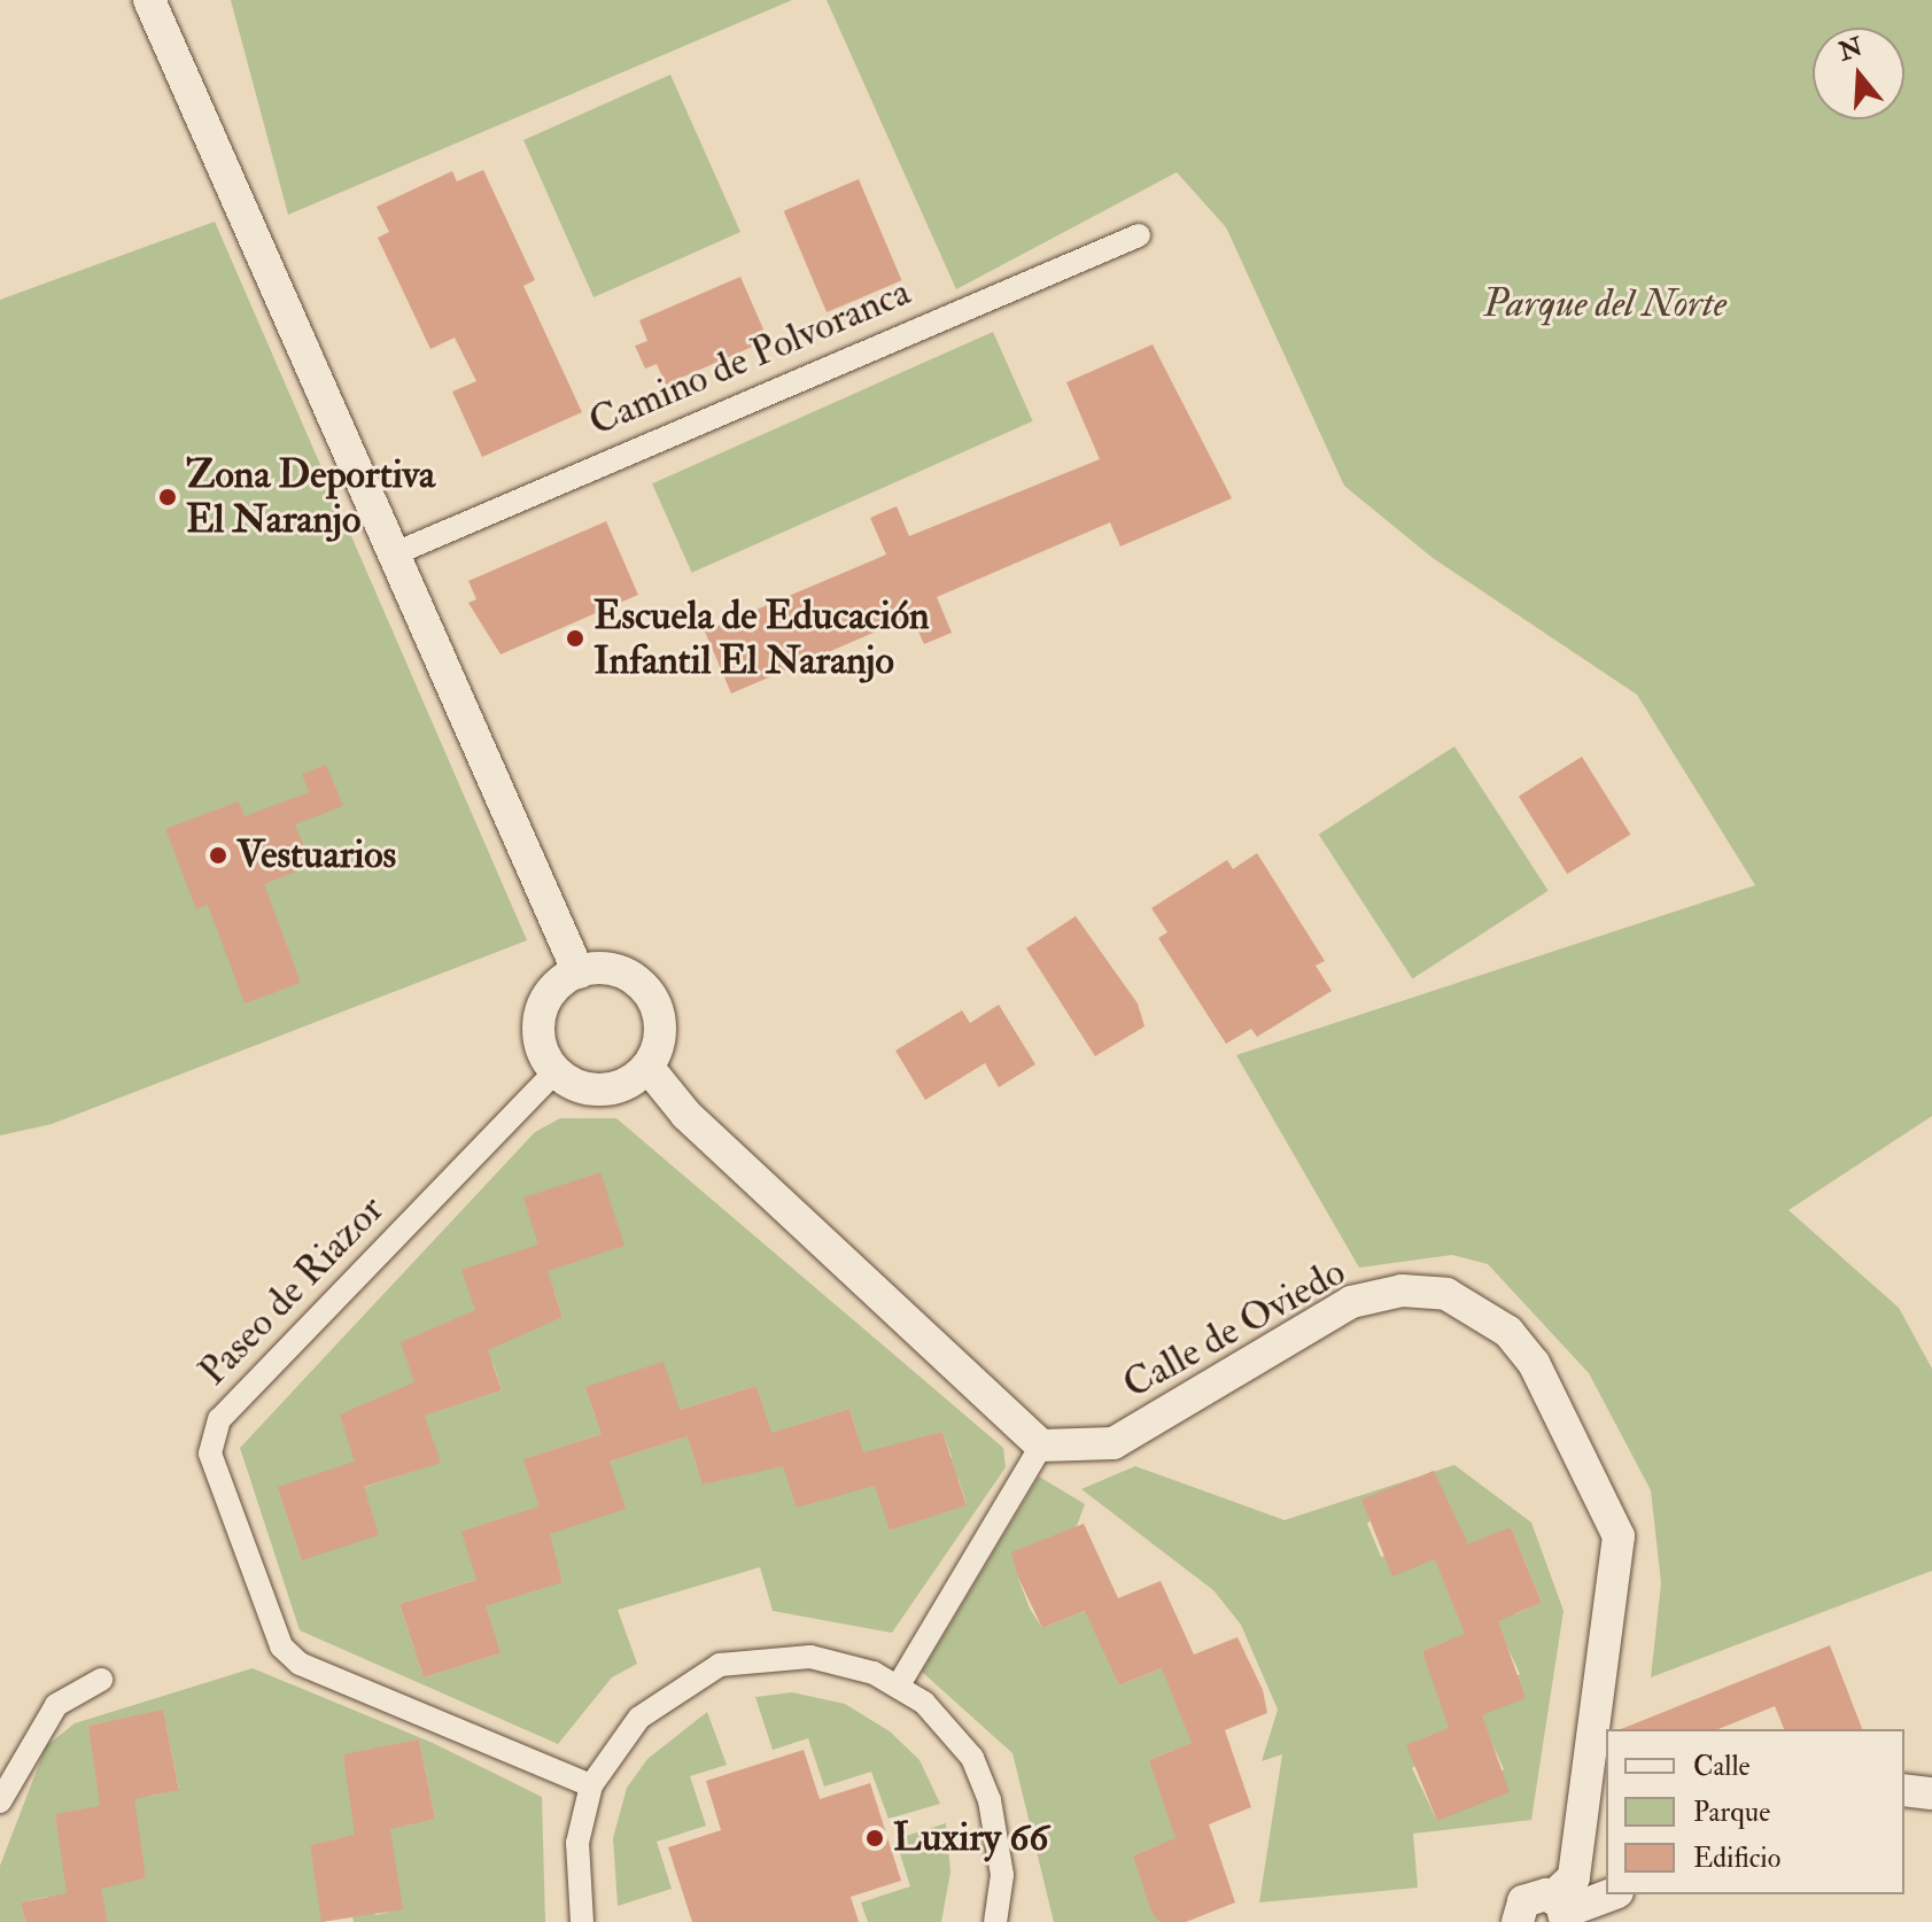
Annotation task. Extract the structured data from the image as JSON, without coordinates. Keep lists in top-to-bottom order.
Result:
{
  "streets": {
    "street": ["Camino de Polvoranca", "Paseo de Riazor", "Calle de Oviedo"]
  },
  "parks": ["Parque del Norte"],
  "places": [
    "Zona Deportiva El Naranjo",
    "Escuela de Educación Infantil El Naranjo",
    "Vestuarios",
    "Luxiry 66"
  ],
  "legend": ["Calle", "Parque", "Edificio"],
  "north": "top"
}
